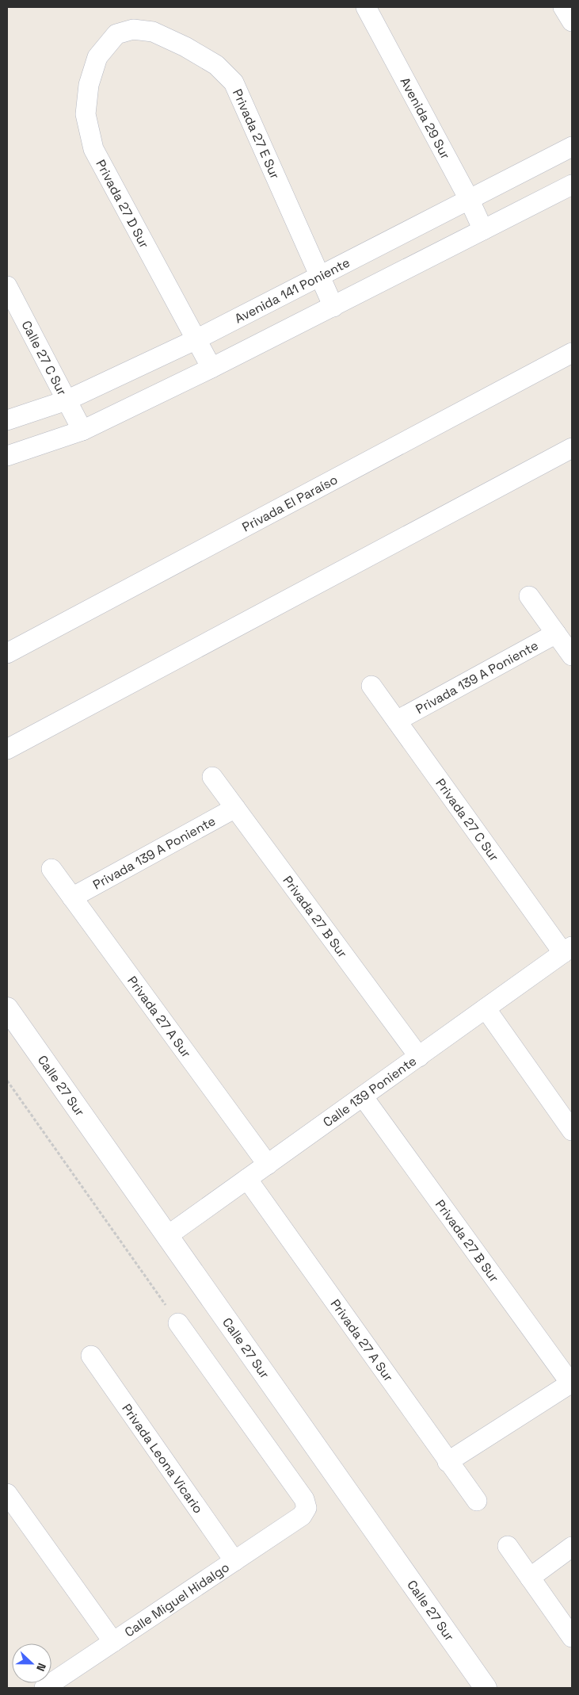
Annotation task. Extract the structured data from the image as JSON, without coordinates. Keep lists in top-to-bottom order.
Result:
{
  "streets": {
    "street": [
      "Avenida 29 Sur",
      "Privada 27 E Sur",
      "Privada 27 D Sur",
      "Avenida 141 Poniente",
      "Calle 27 C Sur",
      "Privada El Paraíso",
      "Privada 139 A Poniente",
      "Privada 27 C Sur",
      "Privada 27 B Sur",
      "Privada 27 A Sur",
      "Calle 27 Sur",
      "Calle 139 Poniente",
      "Privada Leona Vicario",
      "Calle Miguel Hidalgo"
    ]
  },
  "crossings": [
    ["Avenida 29 Sur", "Avenida 141 Poniente"],
    ["Privada 27 E Sur", "Privada 27 D Sur"],
    ["Privada 27 E Sur", "Avenida 141 Poniente"],
    ["Privada 27 D Sur", "Avenida 141 Poniente"],
    ["Avenida 141 Poniente", "Calle 27 C Sur"],
    ["Privada 139 A Poniente", "Privada 27 C Sur"],
    ["Privada 139 A Poniente", "Privada 27 B Sur"],
    ["Privada 139 A Poniente", "Privada 27 A Sur"],
    ["Privada 27 C Sur", "Calle 139 Poniente"],
    ["Privada 27 B Sur", "Calle 139 Poniente"],
    ["Privada 27 A Sur", "Calle 139 Poniente"],
    ["Calle 27 Sur", "Calle 139 Poniente"],
    ["Privada Leona Vicario", "Calle Miguel Hidalgo"]
  ],
  "north": "right"
}
